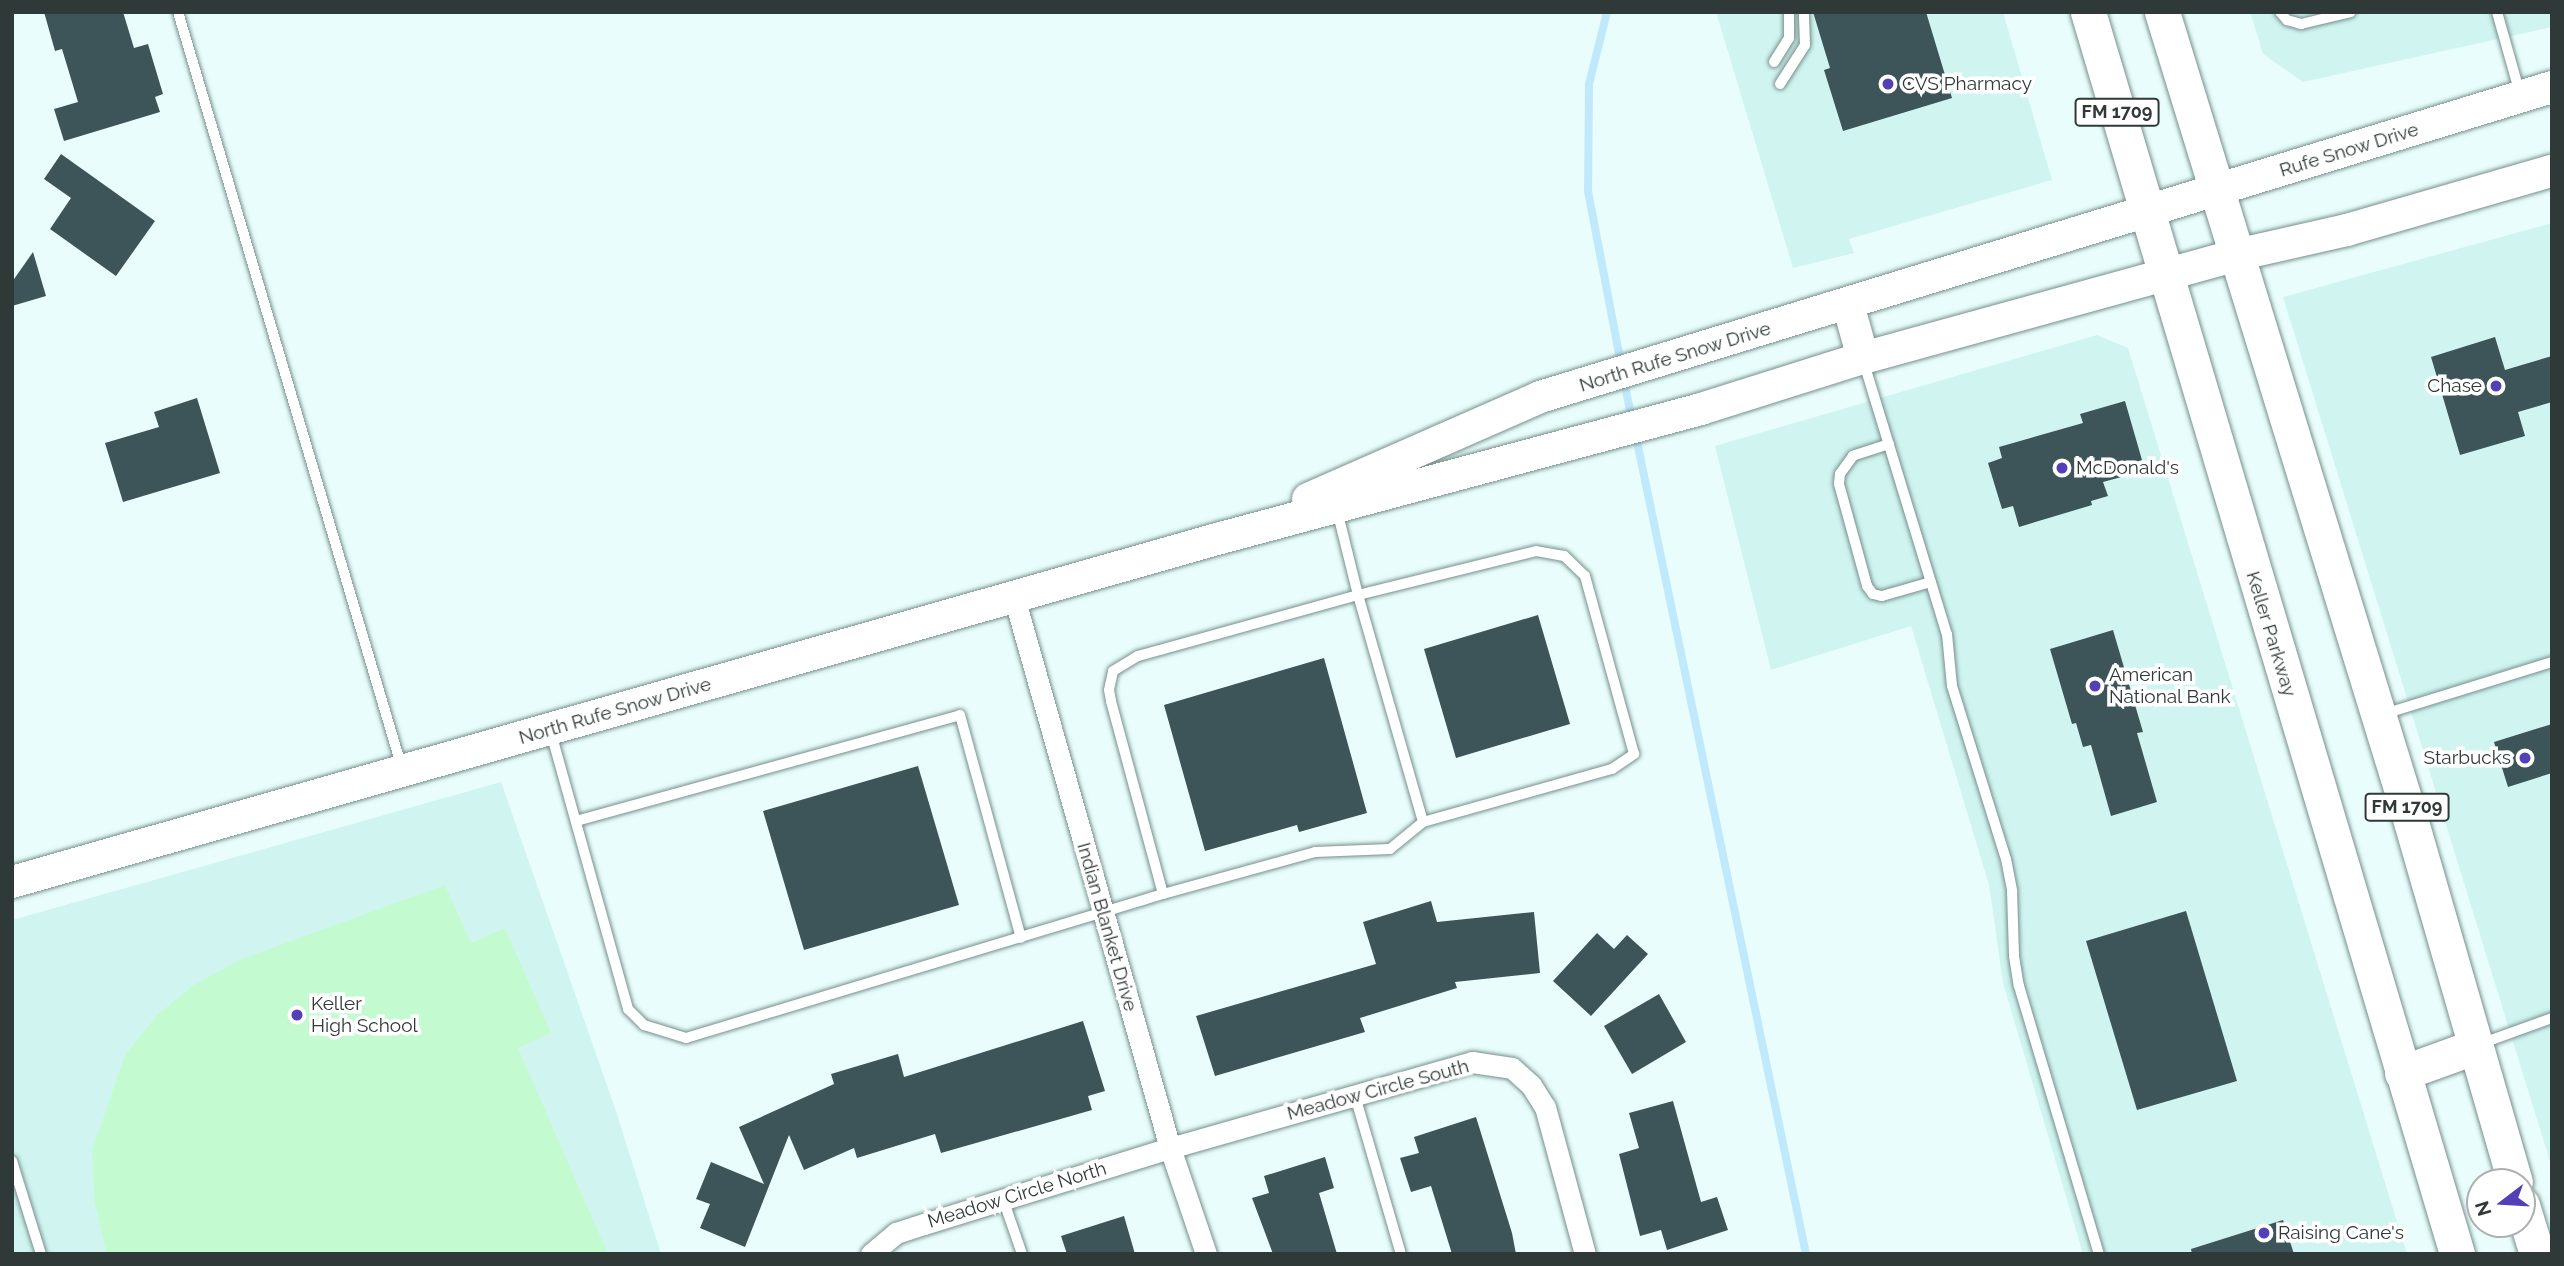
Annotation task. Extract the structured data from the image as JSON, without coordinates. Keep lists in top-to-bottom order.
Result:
{
  "streets": {
    "main road": [
      "FM 1709",
      "Rufe Snow Drive",
      "North Rufe Snow Drive",
      "Keller Parkway"
    ],
    "street": ["Indian Blanket Drive", "Meadow Circle South", "Meadow Circle North"]
  },
  "crossings": [
    ["FM 1709", "Rufe Snow Drive"],
    ["Rufe Snow Drive", "North Rufe Snow Drive"],
    ["Rufe Snow Drive", "Keller Parkway"],
    ["North Rufe Snow Drive", "Keller Parkway"],
    ["North Rufe Snow Drive", "Indian Blanket Drive"],
    ["Indian Blanket Drive", "Meadow Circle South"],
    ["Indian Blanket Drive", "Meadow Circle North"],
    ["Meadow Circle South", "Meadow Circle North"]
  ],
  "places": [
    "CVS Pharmacy",
    "Chase",
    "McDonald's",
    "American National Bank",
    "Starbucks",
    "Keller High School",
    "Raising Cane's"
  ],
  "north": "left"
}
